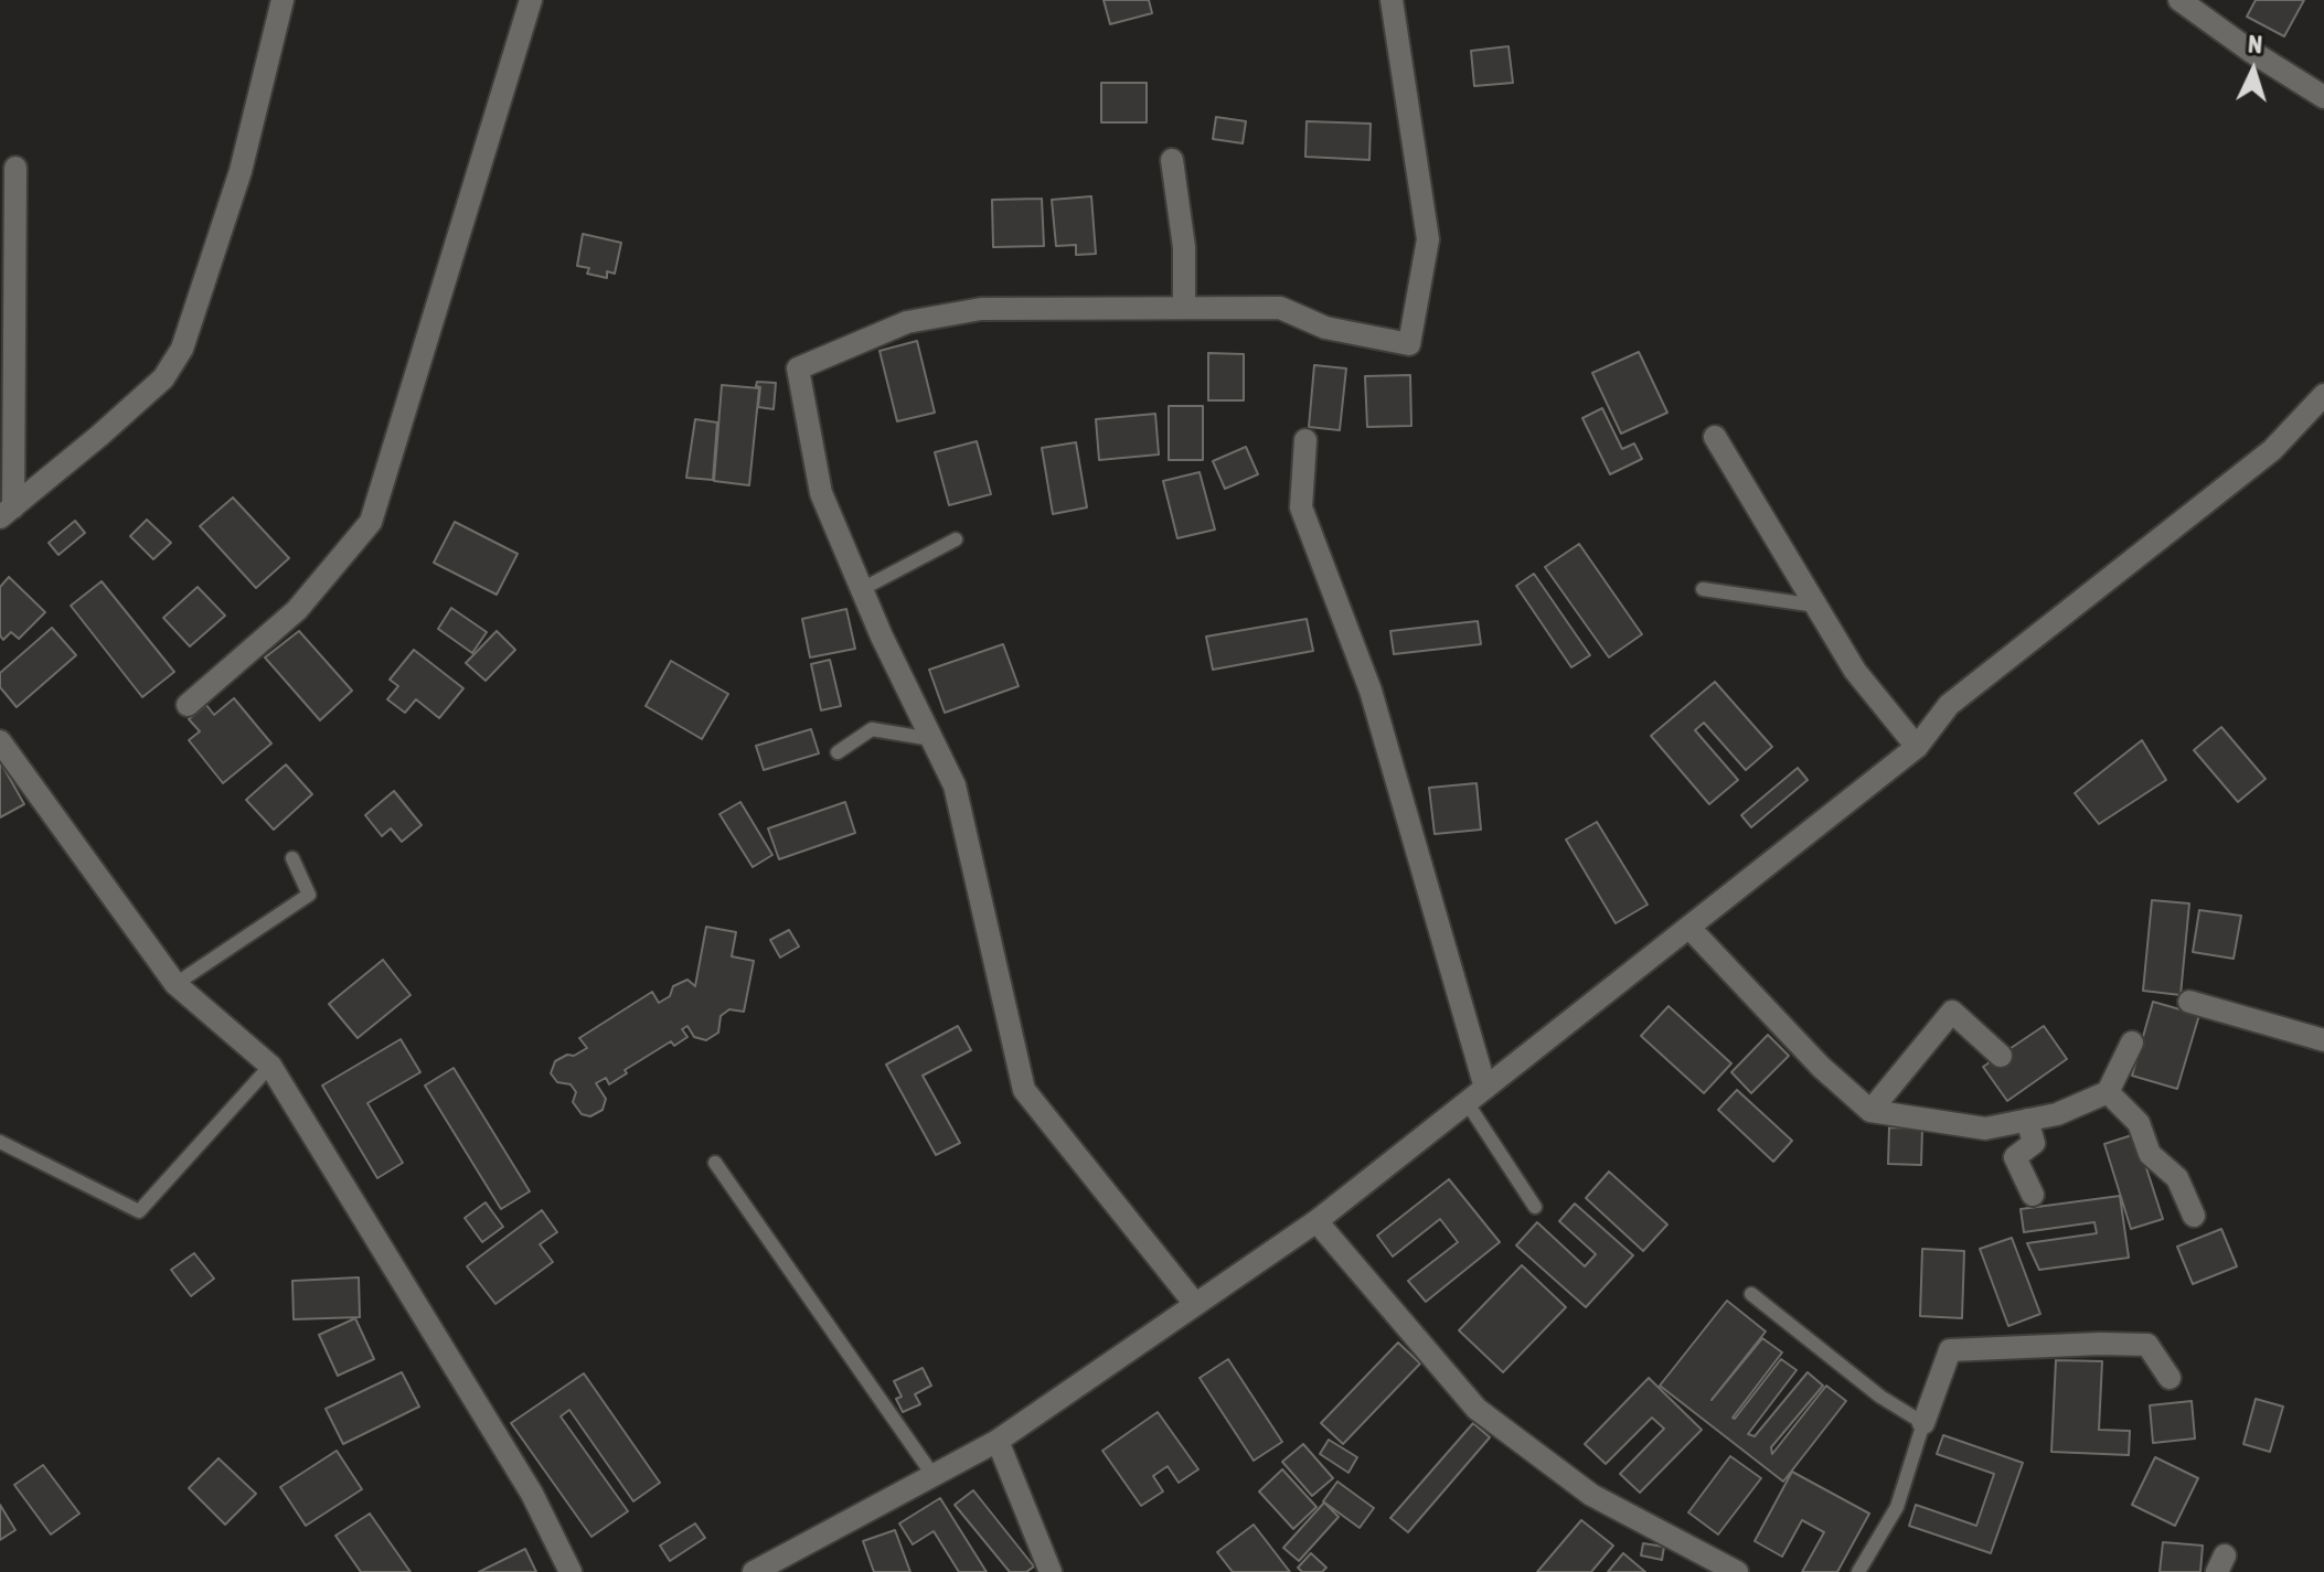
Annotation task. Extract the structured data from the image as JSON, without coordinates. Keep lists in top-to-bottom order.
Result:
{
  "north": "top"
}
